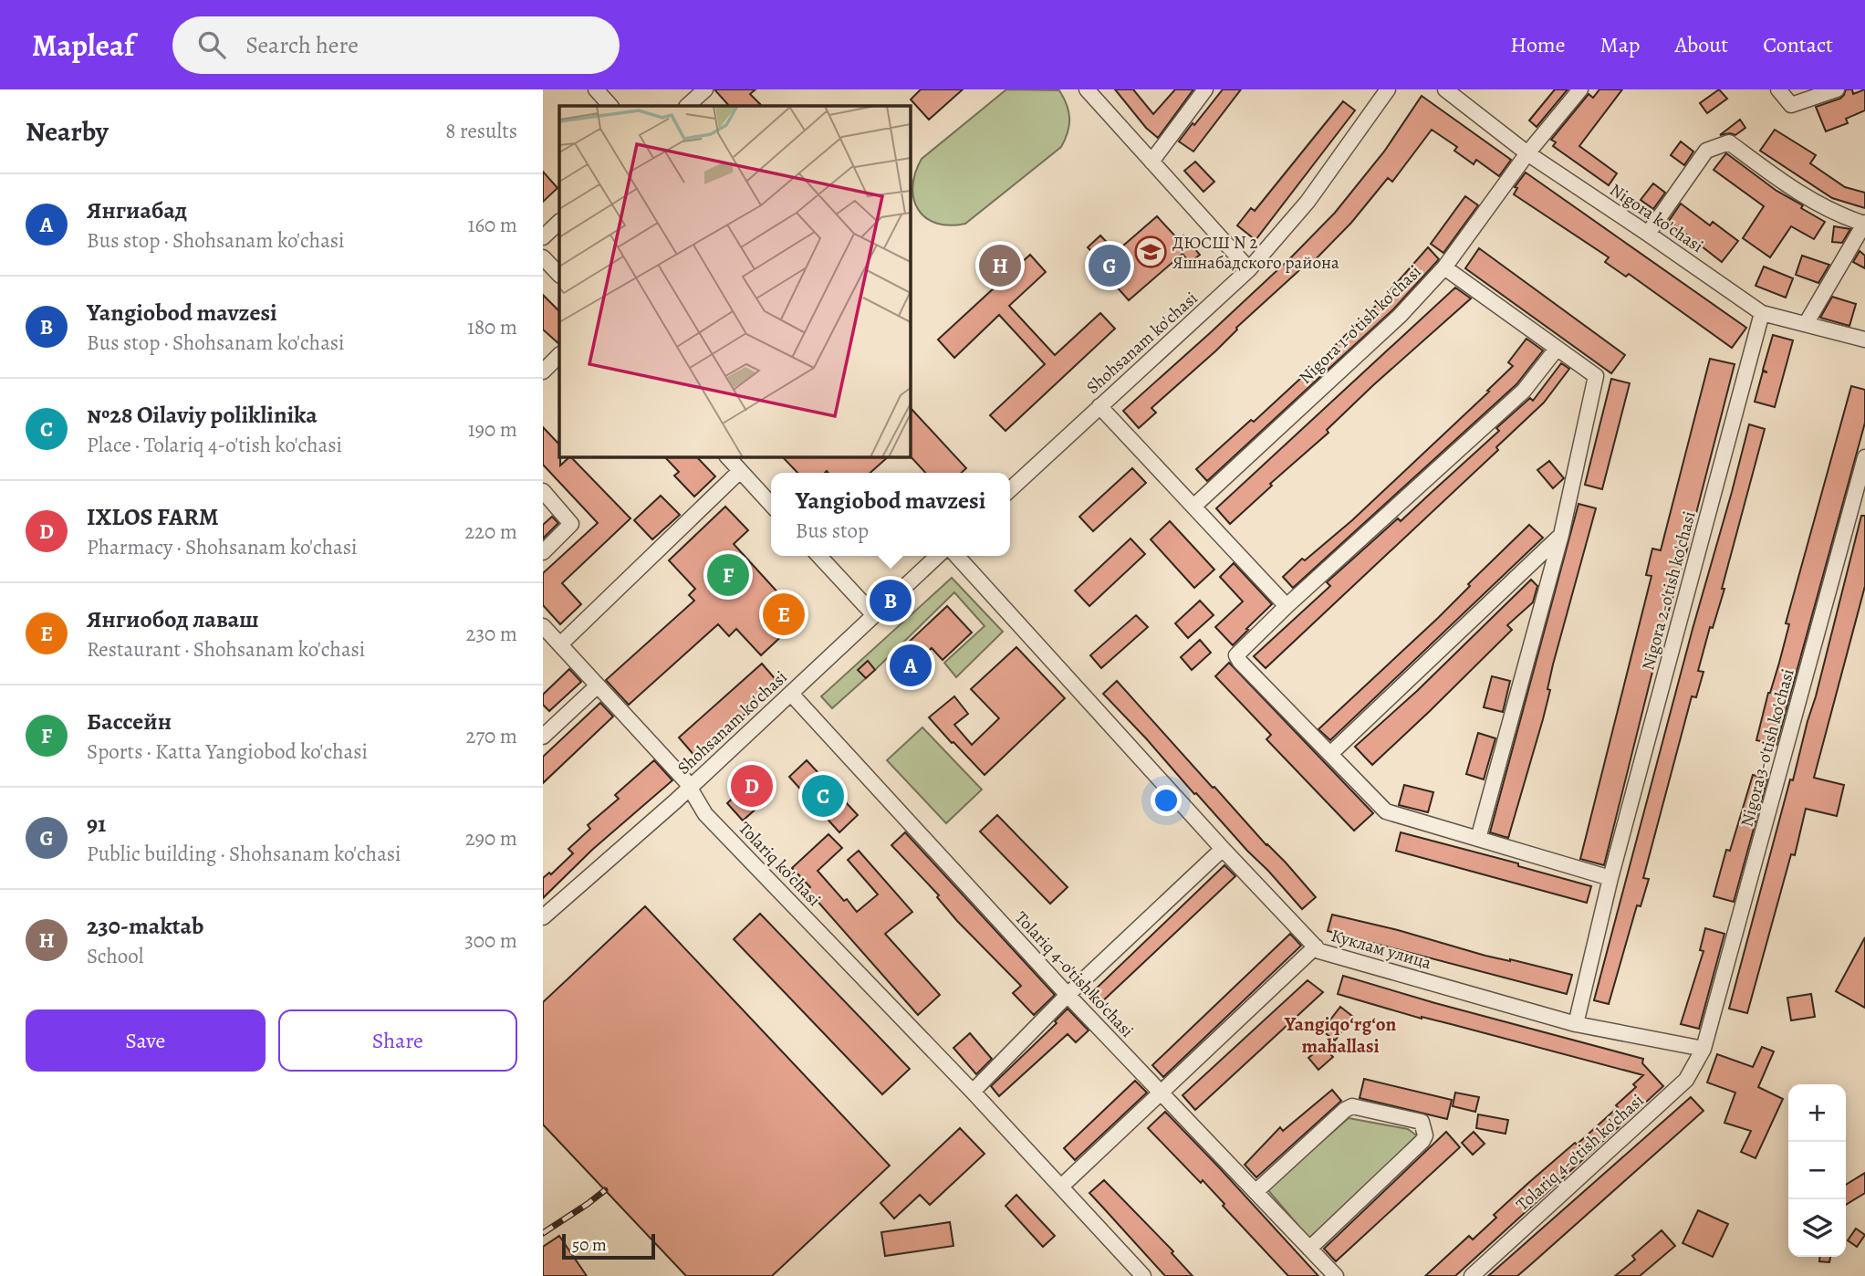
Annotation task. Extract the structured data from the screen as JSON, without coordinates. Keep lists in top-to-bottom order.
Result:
{
  "streets": {
    "street": [
      "Nigora ko'chasi",
      "Nigora 1-o'tish ko'chasi",
      "Shohsanam ko'chasi",
      "Nigora 2-o'tish ko'chasi",
      "Nigora 3-o'tish ko'chasi",
      "Tolariq ko'chasi",
      "Куклам улица",
      "Tolariq 4-o'tish ko'chasi"
    ]
  },
  "crossings": [
    ["Nigora ko'chasi", "Nigora 1-o'tish ko'chasi"],
    ["Nigora ko'chasi", "Nigora 2-o'tish ko'chasi"],
    ["Shohsanam ko'chasi", "Tolariq ko'chasi"],
    ["Shohsanam ko'chasi", "Tolariq 4-o'tish ko'chasi"],
    ["Nigora 2-o'tish ko'chasi", "Куклам улица"],
    ["Nigora 3-o'tish ko'chasi", "Куклам улица"],
    ["Nigora 3-o'tish ko'chasi", "Tolariq 4-o'tish ko'chasi"],
    ["Tolariq ko'chasi", "Куклам улица"],
    ["Куклам улица", "Tolariq 4-o'tish ko'chasi"]
  ],
  "districts": ["Yangiqoʻrgʻon mahallasi"],
  "places": {
    "school or university": ["ДЮСШ N 2 Яшнабадского района"]
  },
  "scale_bar": "50 m",
  "page": {
    "header": "Mapleaf",
    "search": "Search here",
    "nav": [
      "Home",
      "Map",
      "About",
      "Contact"
    ],
    "heading": ["Nearby", "8 results"],
    "list": [
      {
        "mark": "A",
        "name": "Янгиабад",
        "note": "Bus stop · Shohsanam ko'chasi",
        "value": "160 m"
      },
      {
        "mark": "B",
        "name": "Yangiobod mavzesi",
        "note": "Bus stop · Shohsanam ko'chasi",
        "value": "180 m"
      },
      {
        "mark": "C",
        "name": "№28 Oilaviy poliklinika",
        "note": "Place · Tolariq 4-o'tish ko'chasi",
        "value": "190 m"
      },
      {
        "mark": "D",
        "name": "IXLOS FARM",
        "note": "Pharmacy · Shohsanam ko'chasi",
        "value": "220 m"
      },
      {
        "mark": "E",
        "name": "Янгиобод лаваш",
        "note": "Restaurant · Shohsanam ko'chasi",
        "value": "230 m"
      },
      {
        "mark": "F",
        "name": "Бассейн",
        "note": "Sports · Katta Yangiobod ko'chasi",
        "value": "270 m"
      },
      {
        "mark": "G",
        "name": "91",
        "note": "Public building · Shohsanam ko'chasi",
        "value": "290 m"
      },
      {
        "mark": "H",
        "name": "230-maktab",
        "note": "School",
        "value": "300 m"
      }
    ],
    "pins": [
      "G",
      "H",
      "F",
      "B",
      "E",
      "A",
      "D",
      "C"
    ],
    "popup": ["Yangiobod mavzesi", "Bus stop"],
    "buttons": ["Save", "Share"],
    "map_buttons": ["+", "−"],
    "scale": "50 m"
  }
}
